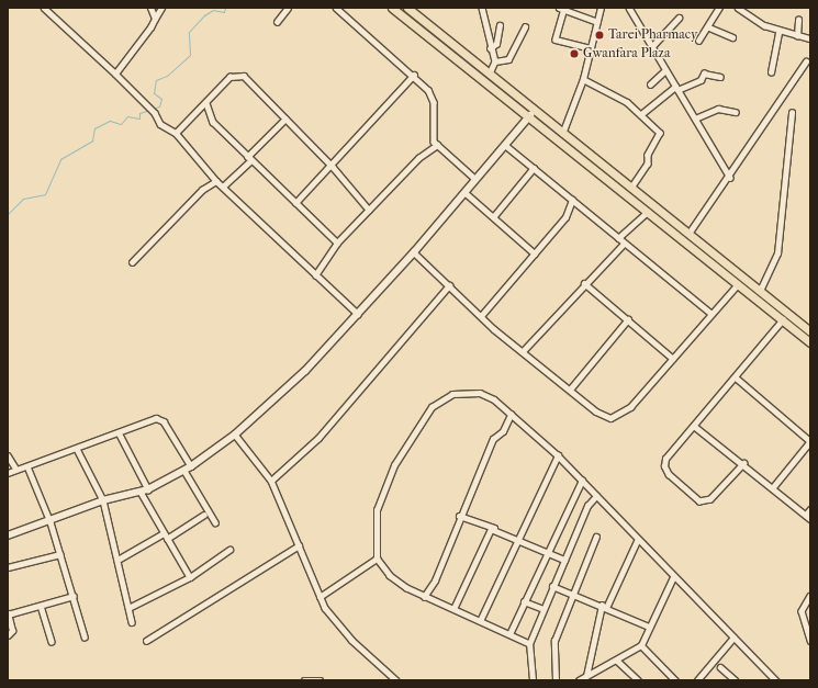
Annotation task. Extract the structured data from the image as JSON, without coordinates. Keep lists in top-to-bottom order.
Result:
{
  "places": ["Tarei Pharmacy", "Gwanfara Plaza"]
}
